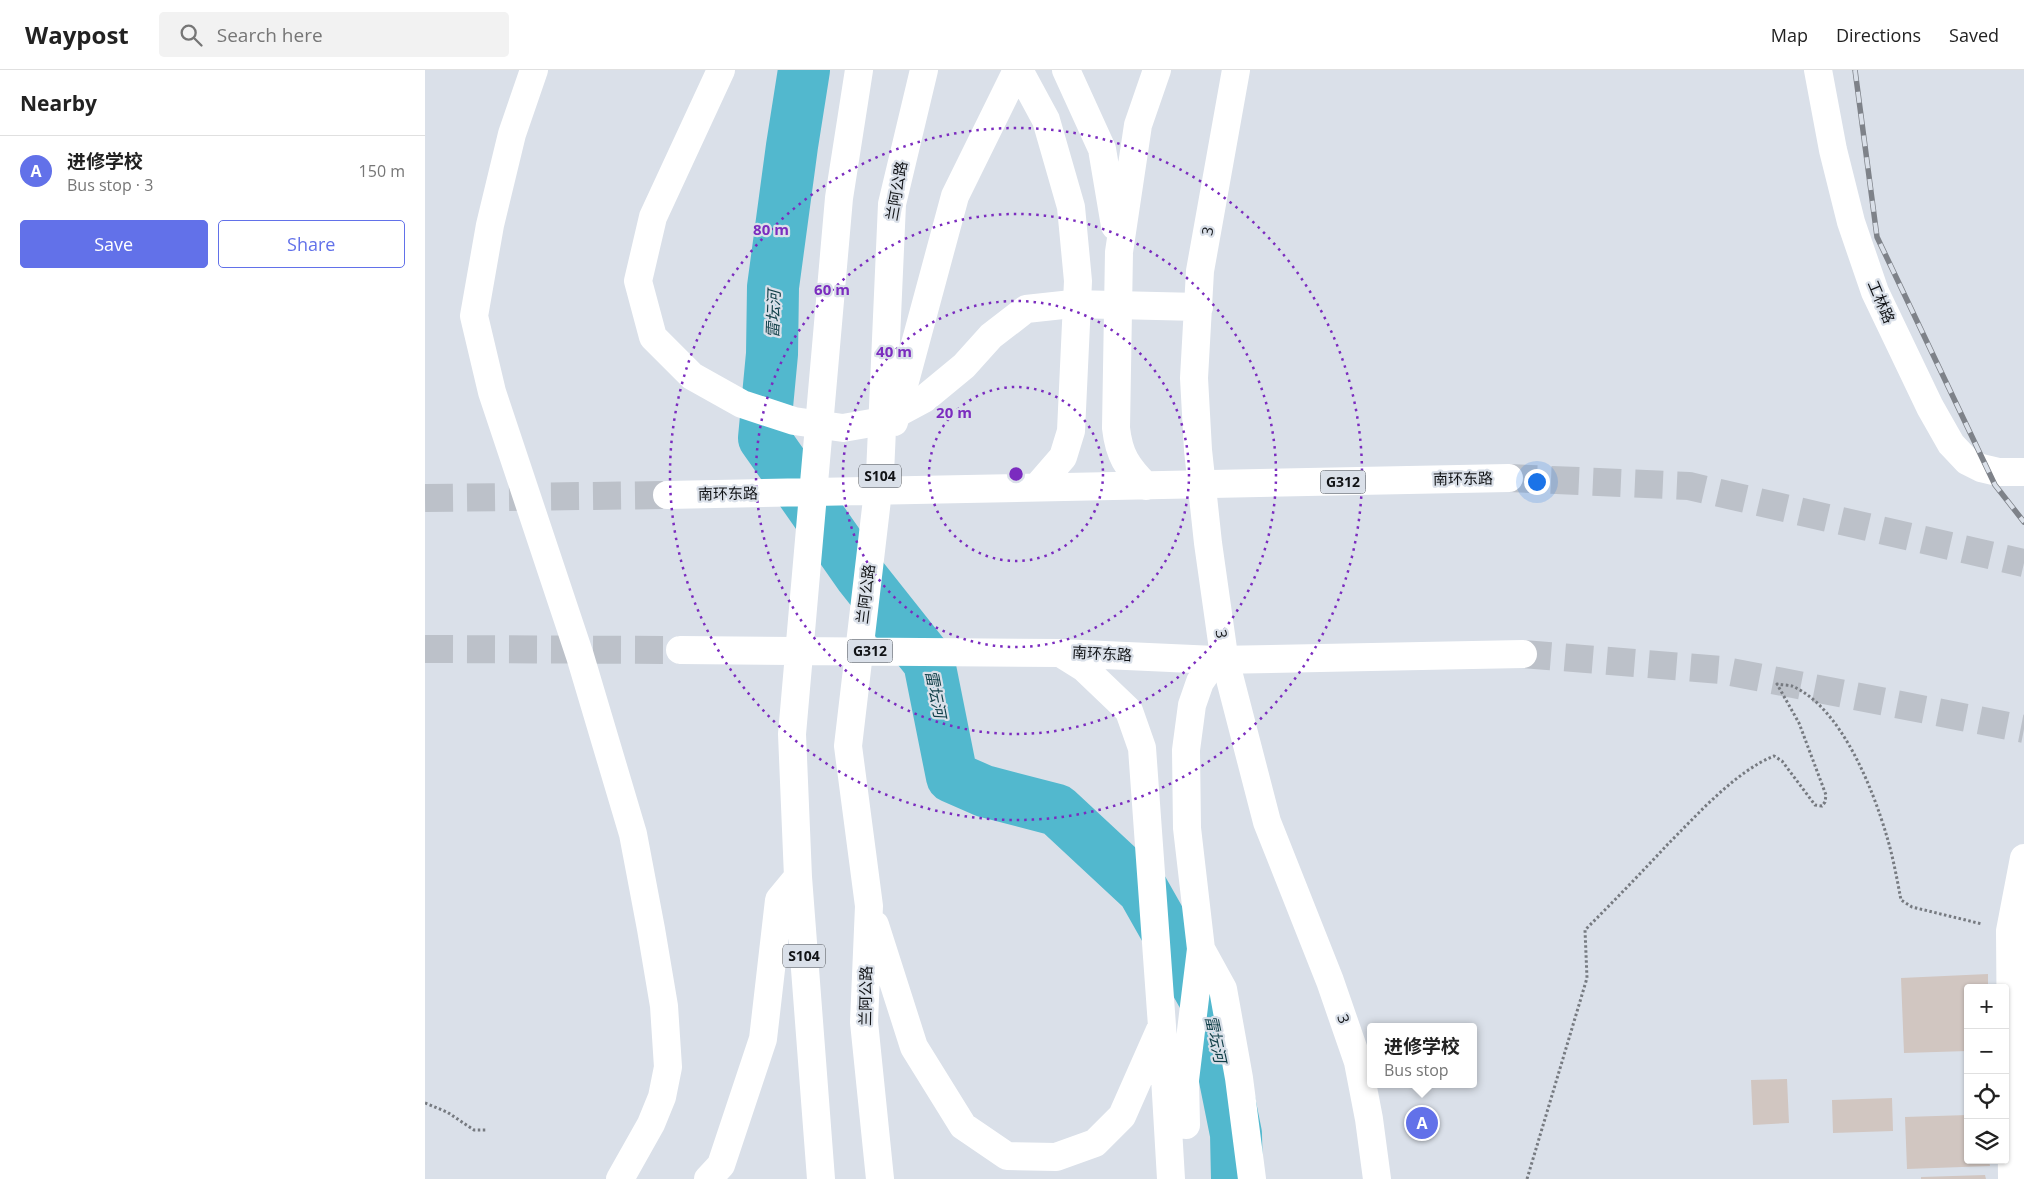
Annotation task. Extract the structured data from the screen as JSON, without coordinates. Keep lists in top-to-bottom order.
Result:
{
  "streets": {
    "main road": [
      "兰阿公路",
      "3",
      "工林路",
      "S104",
      "南环东路",
      "G312"
    ]
  },
  "water": ["雷坛河"],
  "page": {
    "header": "Waypost",
    "search": "Search here",
    "nav": ["Map", "Directions", "Saved"],
    "heading": "Nearby",
    "list": [
      {
        "mark": "A",
        "name": "进修学校",
        "note": "Bus stop · 3",
        "value": "150 m"
      }
    ],
    "buttons": ["Save", "Share"],
    "map_buttons": ["+", "−"],
    "popup": ["进修学校", "Bus stop"],
    "pins": "A"
  },
  "rings": [
    "80 m",
    "60 m",
    "40 m",
    "20 m"
  ]
}
